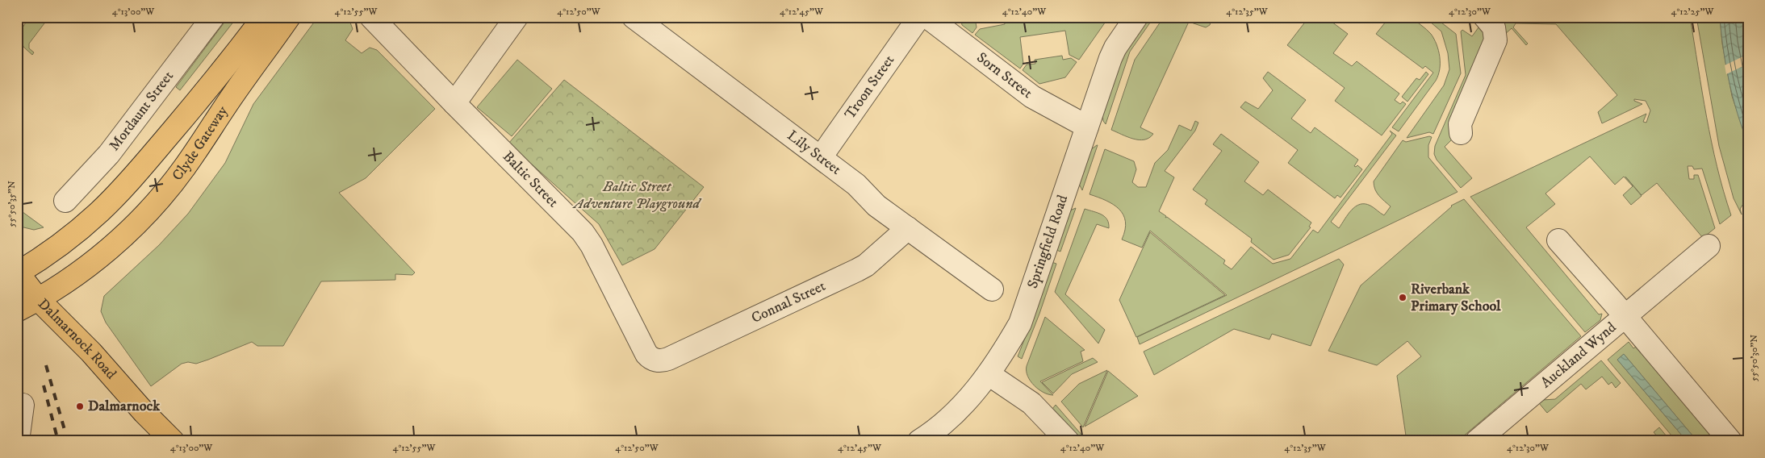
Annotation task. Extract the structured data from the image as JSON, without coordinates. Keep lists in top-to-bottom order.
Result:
{
  "streets": {
    "main road": ["Clyde Gateway", "Dalmarnock Road"],
    "street": [
      "Sorn Street",
      "Troon Street",
      "Mordaunt Street",
      "Lily Street",
      "Baltic Street",
      "Springfield Road",
      "Connal Street",
      "Auckland Wynd"
    ]
  },
  "crossings": [
    ["Sorn Street", "Springfield Road"],
    ["Troon Street", "Lily Street"],
    ["Clyde Gateway", "Dalmarnock Road"],
    ["Lily Street", "Connal Street"],
    ["Baltic Street", "Connal Street"]
  ],
  "parks": ["Baltic Street Adventure Playground"],
  "places": ["Riverbank Primary School", "Dalmarnock"],
  "coordinates": [
    "4°13'00\"W",
    "4°12'55\"W",
    "4°12'50\"W",
    "4°12'45\"W",
    "4°12'40\"W",
    "4°12'35\"W",
    "4°12'30\"W",
    "4°12'25\"W",
    "55°50'35\"N",
    "55°50'30\"N"
  ]
}
